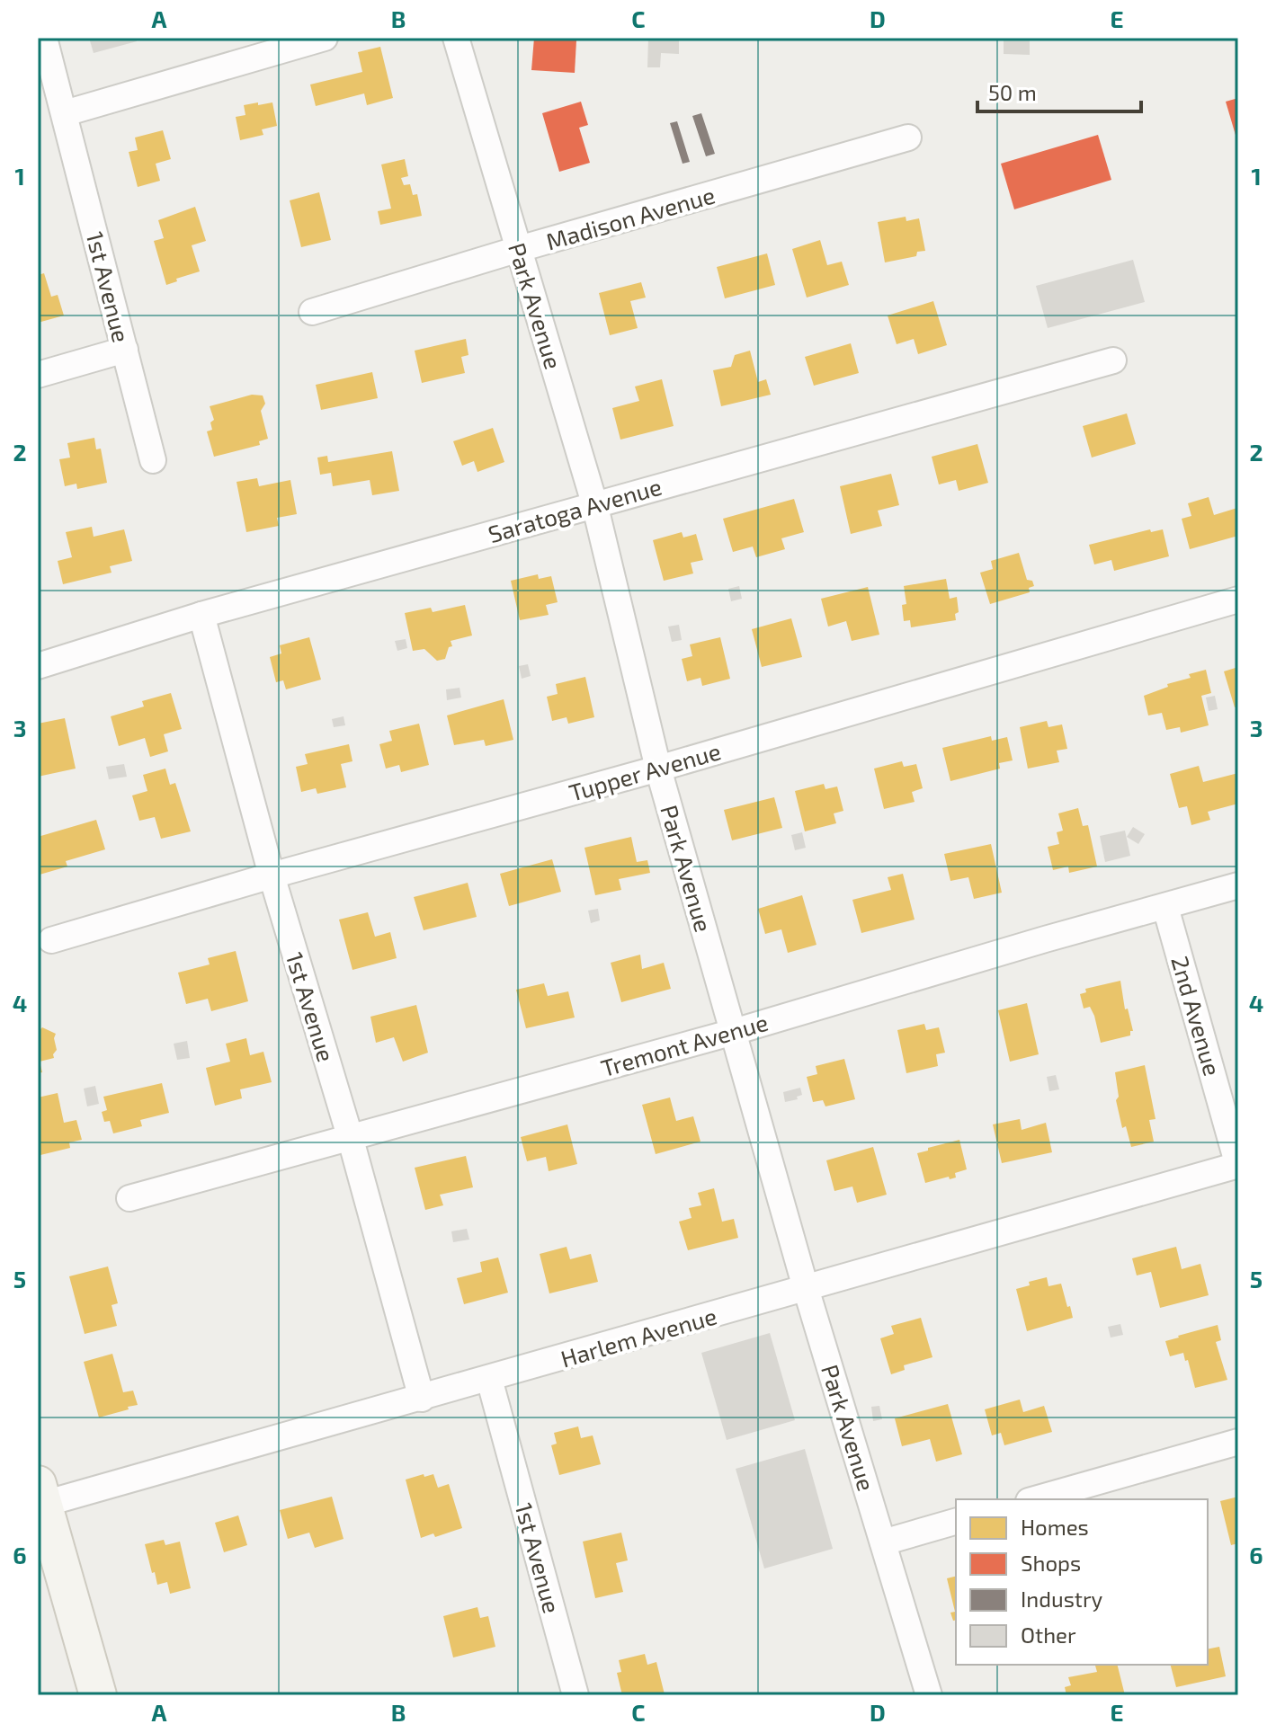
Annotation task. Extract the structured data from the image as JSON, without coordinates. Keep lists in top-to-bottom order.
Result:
{
  "streets": {
    "street": [
      "Madison Avenue",
      "1st Avenue",
      "Park Avenue",
      "Saratoga Avenue",
      "Tupper Avenue",
      "2nd Avenue",
      "Tremont Avenue",
      "Harlem Avenue"
    ]
  },
  "crossings": [
    ["Madison Avenue", "Park Avenue"],
    ["1st Avenue", "Saratoga Avenue"],
    ["1st Avenue", "Tupper Avenue"],
    ["1st Avenue", "Tremont Avenue"],
    ["1st Avenue", "Harlem Avenue"],
    ["Park Avenue", "Saratoga Avenue"],
    ["Park Avenue", "Tupper Avenue"],
    ["Park Avenue", "Tremont Avenue"],
    ["Park Avenue", "Harlem Avenue"],
    ["2nd Avenue", "Tremont Avenue"],
    ["2nd Avenue", "Harlem Avenue"]
  ],
  "legend": [
    "Homes",
    "Shops",
    "Industry",
    "Other"
  ],
  "scale_bar": "50 m",
  "grid": {
    "columns": [
      "A",
      "B",
      "C",
      "D",
      "E"
    ],
    "rows": [
      "1",
      "2",
      "3",
      "4",
      "5",
      "6"
    ]
  }
}
